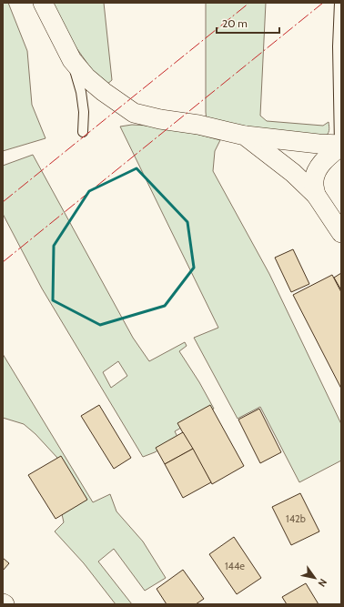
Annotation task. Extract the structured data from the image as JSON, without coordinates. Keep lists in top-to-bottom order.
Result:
{
  "house_numbers": ["142b", "144e"],
  "scale_bar": "20 m",
  "north": "bottom right"
}
